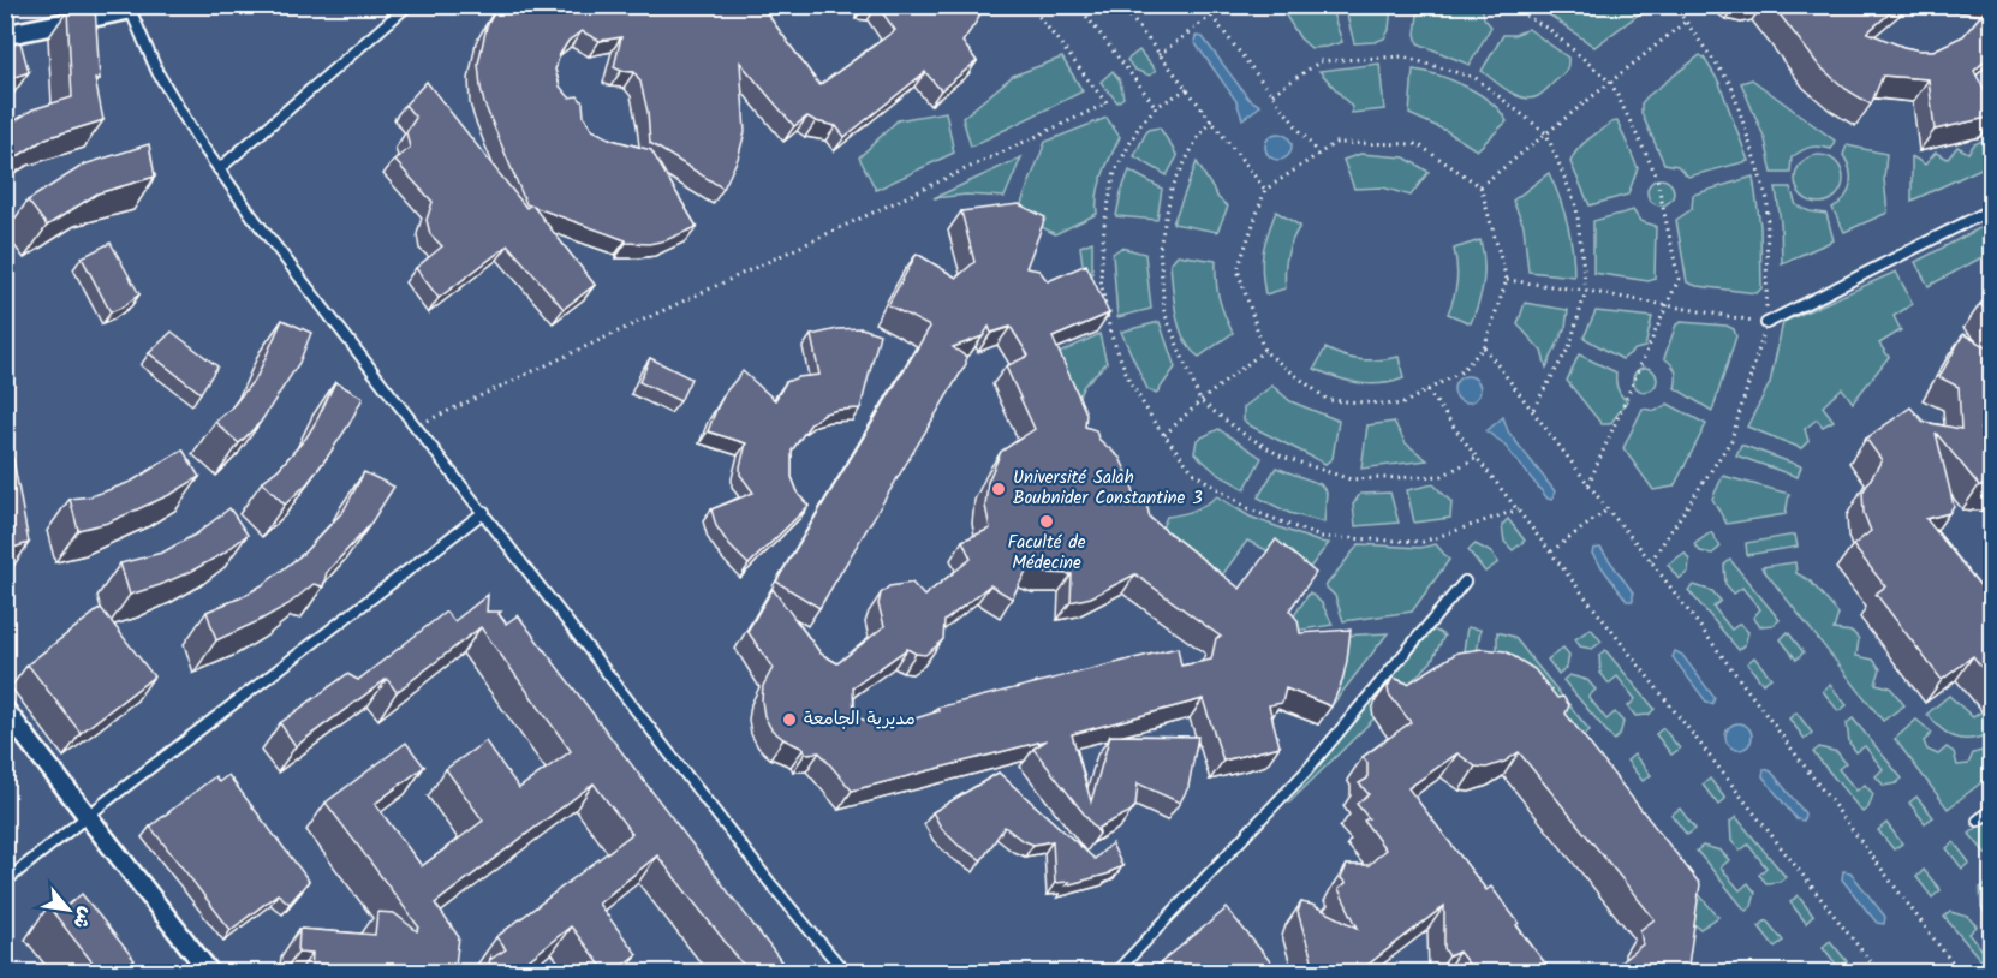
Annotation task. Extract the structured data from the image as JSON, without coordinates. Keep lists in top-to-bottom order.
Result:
{
  "places": ["Université Salah Boubnider Constantine 3", "Faculté de Médecine", "مديرية الجامعة"],
  "north": "bottom right"
}
